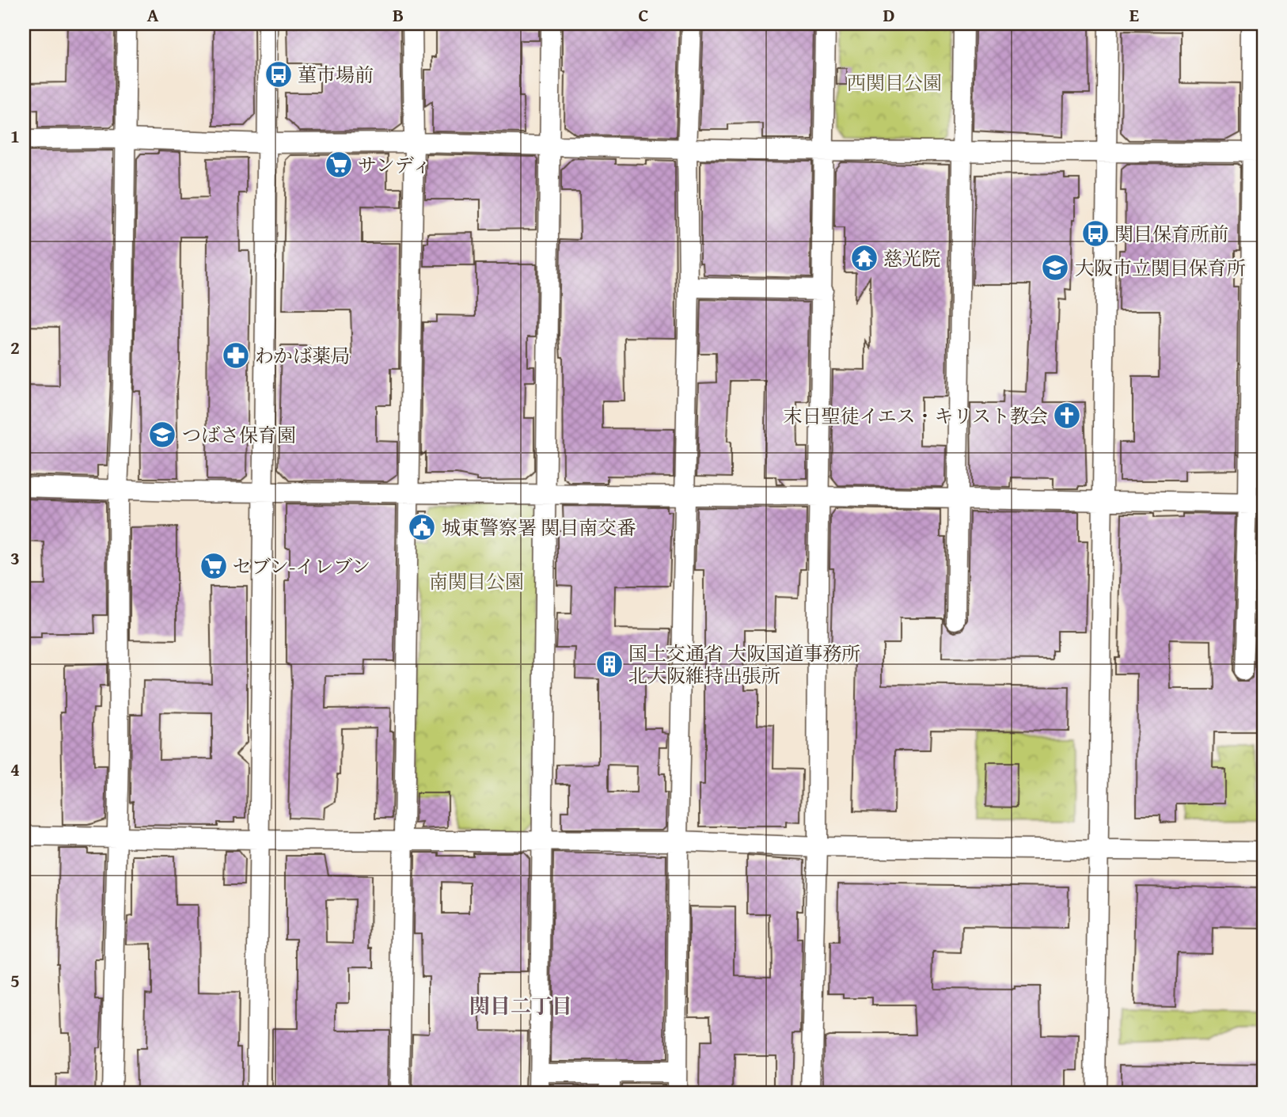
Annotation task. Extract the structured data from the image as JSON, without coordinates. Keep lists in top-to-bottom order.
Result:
{
  "districts": ["関目二丁目"],
  "parks": ["西関目公園", "南関目公園"],
  "places": {
    "bus stop": ["菫市場前", "関目保育所前"],
    "supermarket": ["サンディ", "セブン-イレブン"],
    "temple": ["慈光院"],
    "school or university": ["大阪市立関目保育所", "つばさ保育園"],
    "pharmacy": ["わかば薬局"],
    "church": ["末日聖徒イエス・キリスト教会"],
    "public building": ["城東警察署 関目南交番"],
    "building": ["国土交通省 大阪国道事務所 北大阪維持出張所"]
  },
  "grid": {
    "columns": [
      "A",
      "B",
      "C",
      "D",
      "E"
    ],
    "rows": [
      "1",
      "2",
      "3",
      "4",
      "5"
    ]
  }
}
